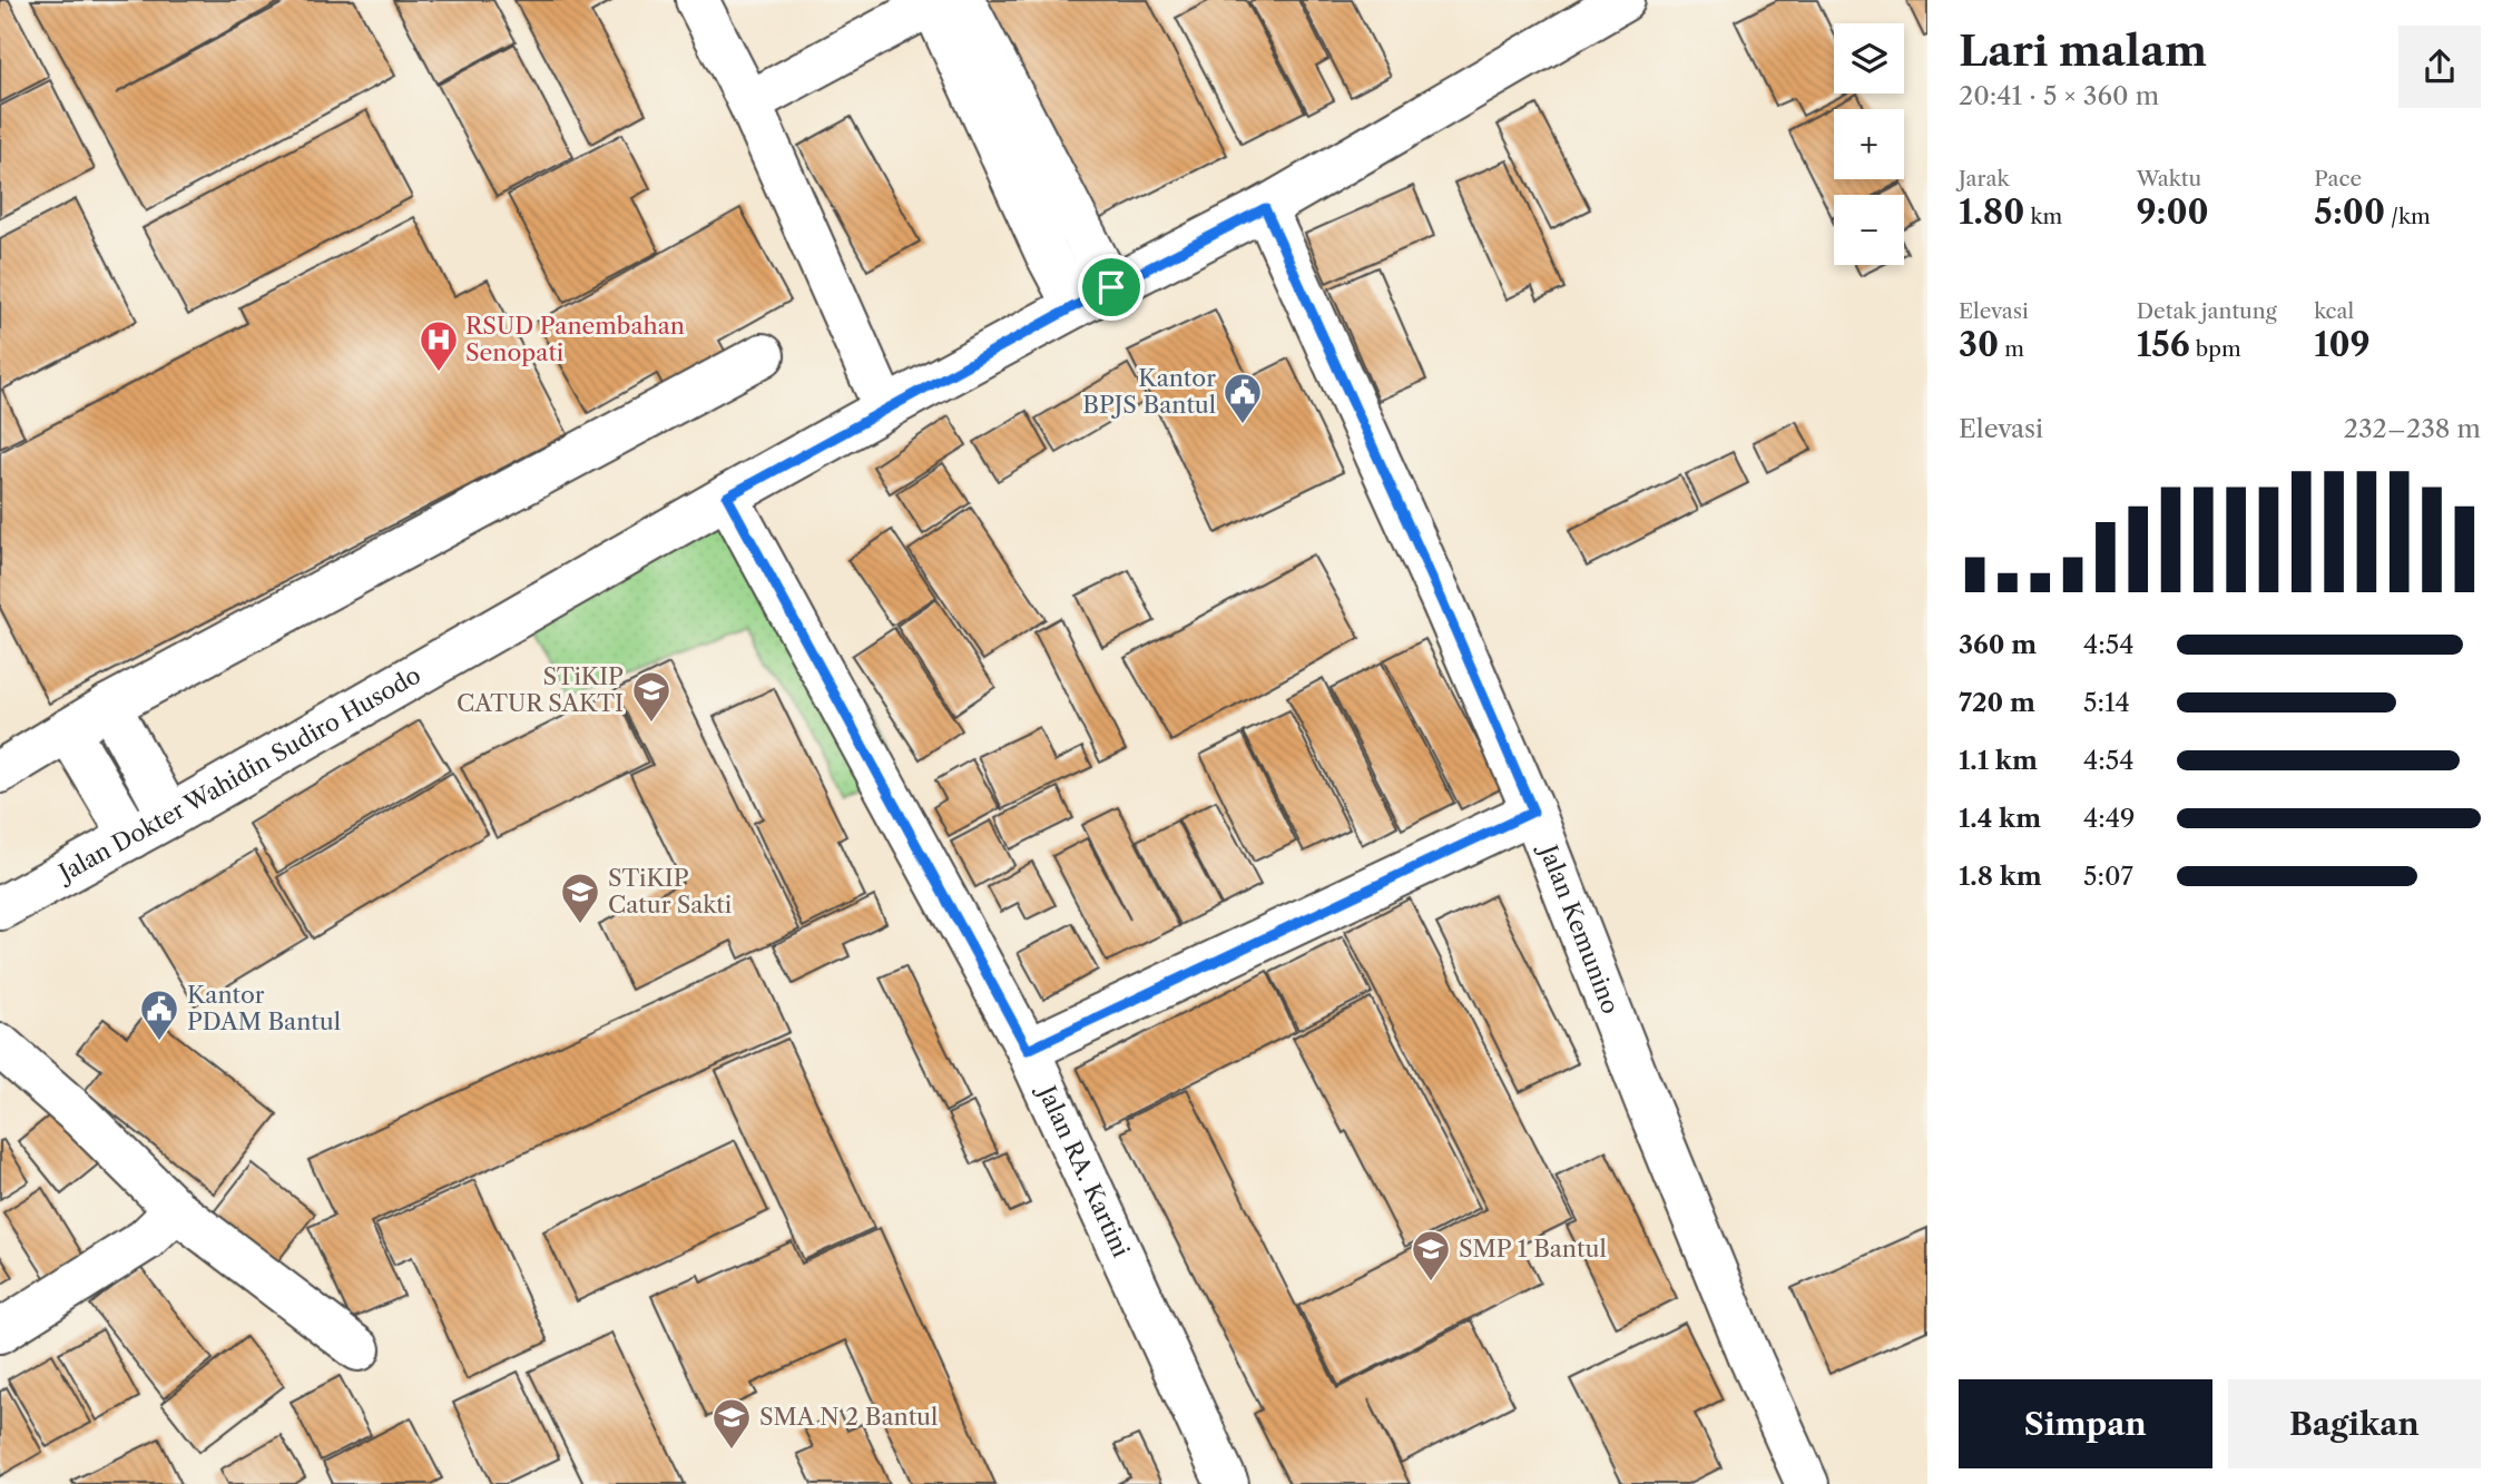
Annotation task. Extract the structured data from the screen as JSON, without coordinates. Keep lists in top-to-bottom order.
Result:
{
  "streets": {
    "main road": ["Jalan Dokter Wahidin Sudiro Husodo", "Jalan Kemunino", "Jalan RA. Kartini"]
  },
  "crossings": [
    ["Jalan Dokter Wahidin Sudiro Husodo", "Jalan Kemunino"],
    ["Jalan Dokter Wahidin Sudiro Husodo", "Jalan RA. Kartini"]
  ],
  "places": {
    "hospital": ["RSUD Panembahan Senopati"],
    "public building": ["Kantor BPJS Bantul", "Kantor PDAM Bantul"],
    "school or university": [
      "STiKIP CATUR SAKTI",
      "STiKIP Catur Sakti",
      "SMP 1 Bantul",
      "SMA N 2 Bantul"
    ]
  },
  "page": {
    "heading": ["Lari malam", "20:41 · 5 × 360 m"],
    "map_buttons": ["+", "−"],
    "stats": [
      ["Jarak", "1.80 km"],
      ["Waktu", "9:00"],
      ["Pace", "5:00 /km"],
      ["Elevasi", "30 m"],
      ["Detak jantung", "156 bpm"],
      ["kcal", "109"]
    ],
    "chart": ["Elevasi", "232–238 m"],
    "list": [
      {
        "name": "360 m",
        "note": "4:54"
      },
      {
        "name": "720 m",
        "note": "5:14"
      },
      {
        "name": "1.1 km",
        "note": "4:54"
      },
      {
        "name": "1.4 km",
        "note": "4:49"
      },
      {
        "name": "1.8 km",
        "note": "5:07"
      }
    ],
    "buttons": ["Simpan", "Bagikan"]
  }
}
